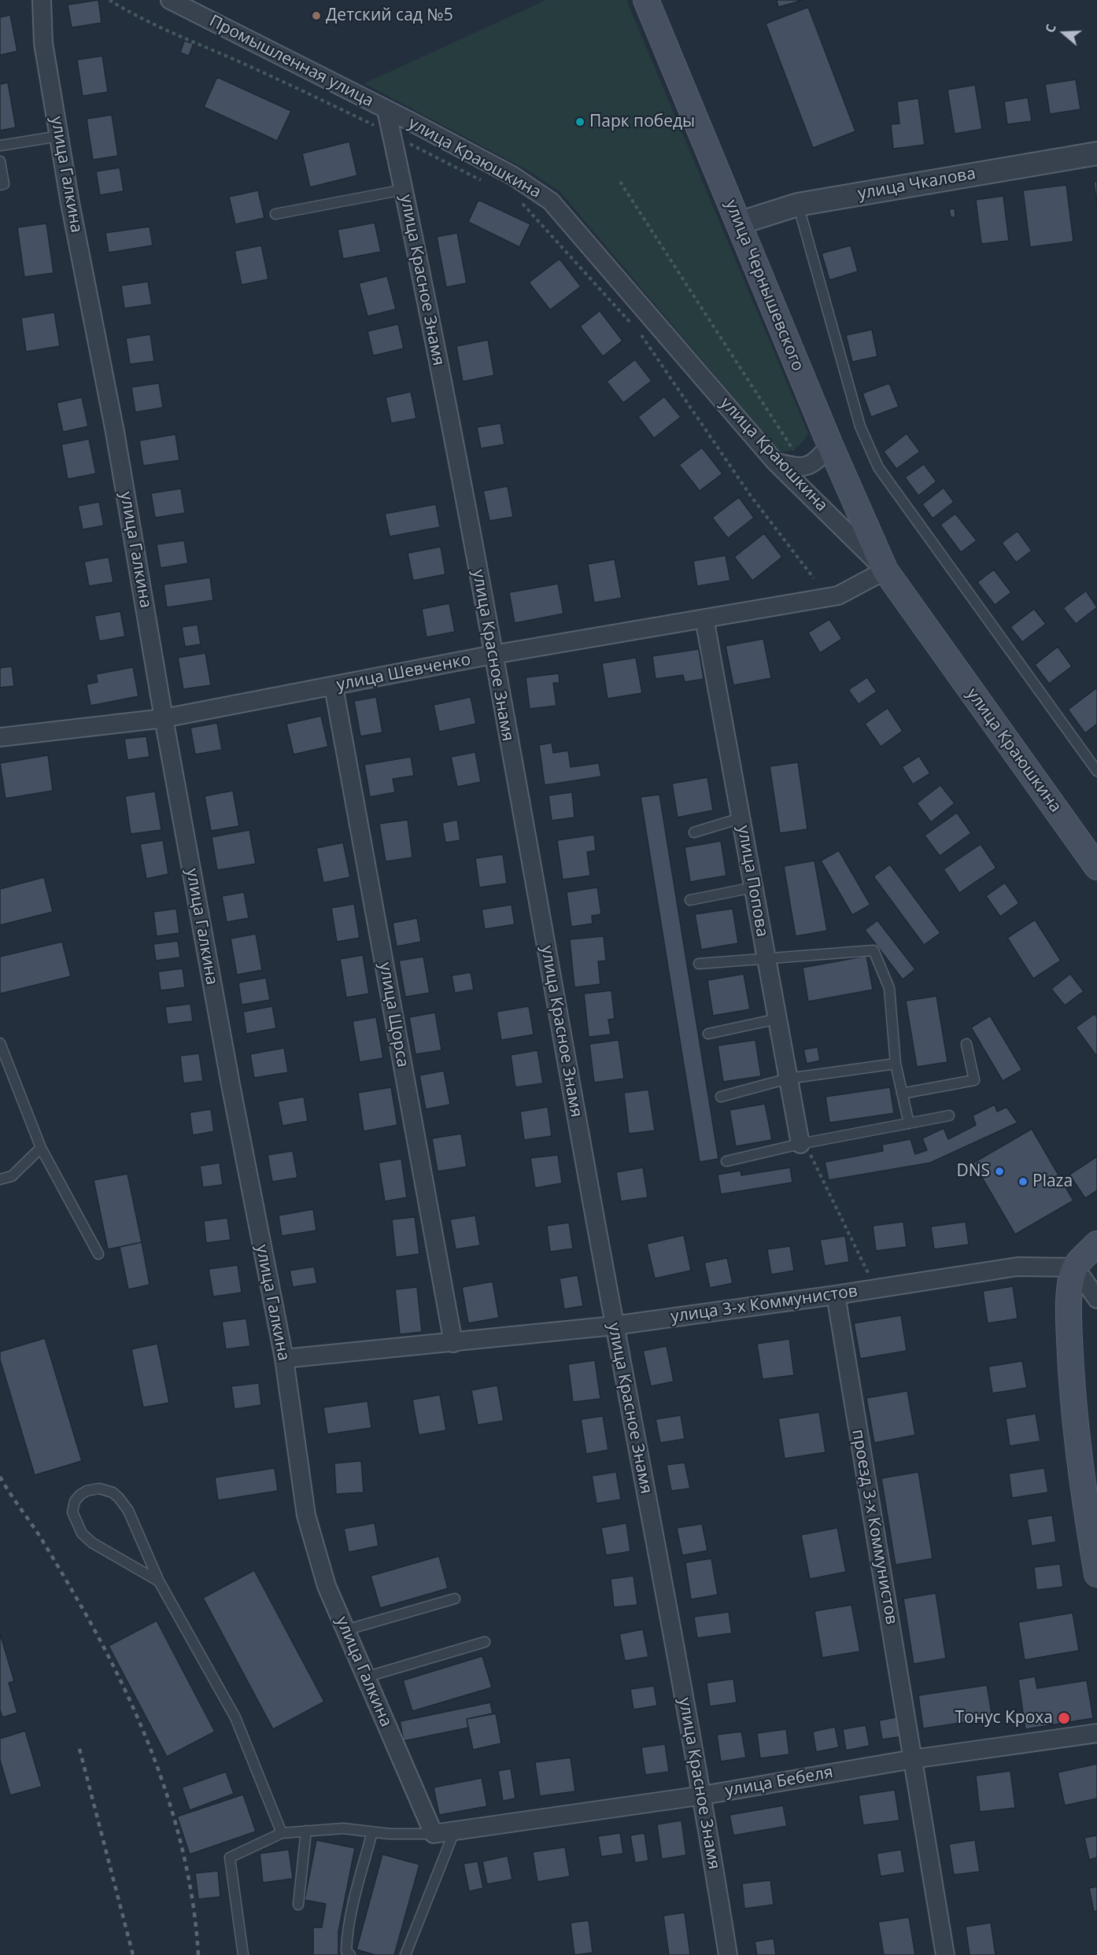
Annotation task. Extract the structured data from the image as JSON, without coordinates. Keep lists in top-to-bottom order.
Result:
{
  "streets": {
    "main road": ["улица Краюшкина", "улица Чернышевского"],
    "street": [
      "Промышленная улица",
      "улица Галкина",
      "улица Чкалова",
      "улица Красное Знамя",
      "улица Шевченко",
      "улица Попова",
      "улица Щорса",
      "улица 3-х Коммунистов",
      "проезд 3-х Коммунистов",
      "улица Бебеля"
    ]
  },
  "crossings": [
    ["Промышленная улица", "улица Краюшкина"],
    ["Промышленная улица", "улица Красное Знамя"],
    ["улица Краюшкина", "улица Красное Знамя"],
    ["улица Краюшкина", "улица Чернышевского"],
    ["улица Краюшкина", "улица Шевченко"],
    ["улица Галкина", "улица Шевченко"],
    ["улица Галкина", "улица 3-х Коммунистов"],
    ["улица Галкина", "улица Бебеля"],
    ["улица Чкалова", "улица Чернышевского"],
    ["улица Красное Знамя", "улица Шевченко"],
    ["улица Красное Знамя", "улица 3-х Коммунистов"],
    ["улица Красное Знамя", "улица Бебеля"],
    ["улица Чернышевского", "улица Шевченко"],
    ["улица Шевченко", "улица Попова"],
    ["улица Шевченко", "улица Щорса"],
    ["улица Щорса", "улица 3-х Коммунистов"],
    ["улица 3-х Коммунистов", "проезд 3-х Коммунистов"],
    ["проезд 3-х Коммунистов", "улица Бебеля"]
  ],
  "places": [
    "Детский сад №5",
    "Парк победы",
    "DNS",
    "Plaza",
    "Тонус Кроха"
  ],
  "north": "left"
}
